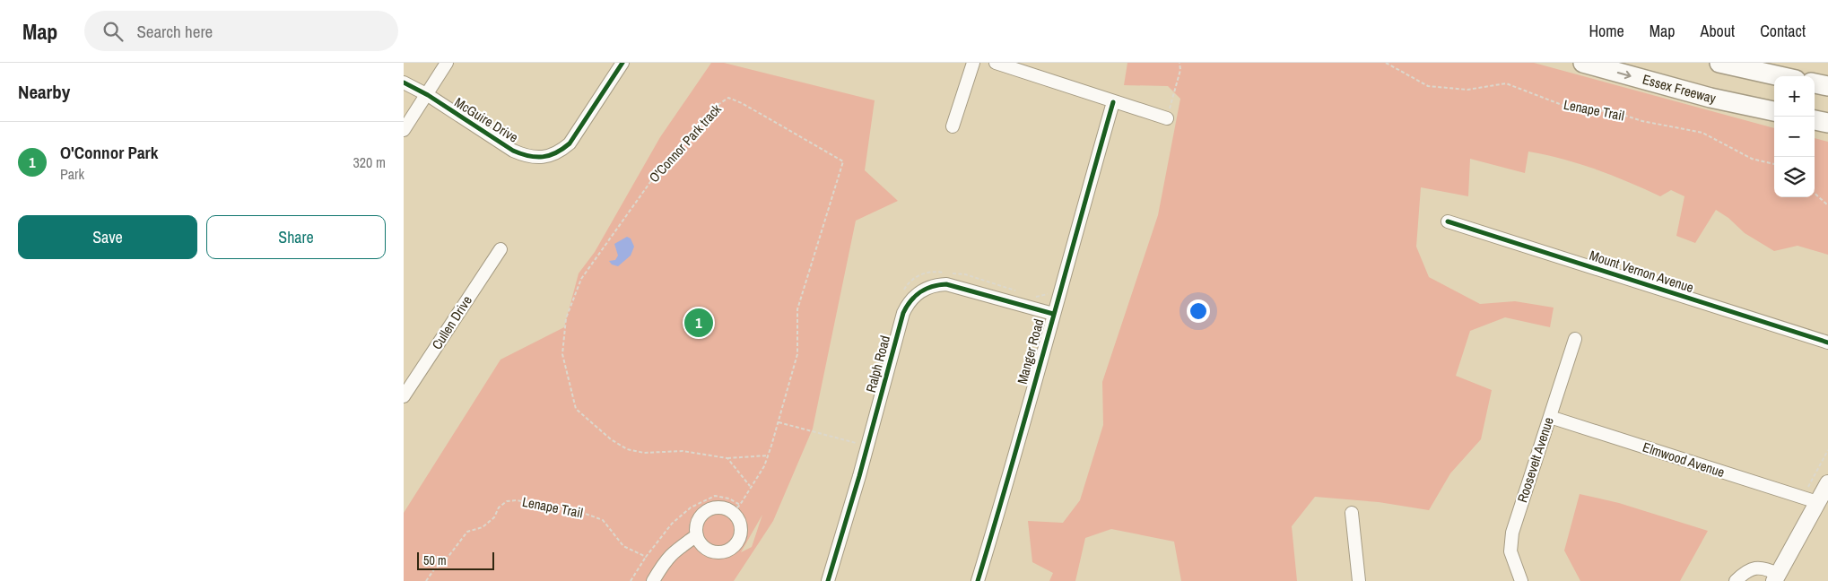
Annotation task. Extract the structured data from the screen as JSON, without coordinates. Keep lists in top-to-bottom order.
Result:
{
  "streets": {
    "highway": ["Essex Freeway"],
    "street": [
      "McGuire Drive",
      "Mount Vernon Avenue",
      "Cullen Drive",
      "Manger Road",
      "Ralph Road",
      "Roosevelt Avenue",
      "Elmwood Avenue"
    ],
    "path": ["Lenape Trail", "O'Connor Park track"]
  },
  "crossings": [
    ["Manger Road", "Ralph Road"],
    ["Roosevelt Avenue", "Elmwood Avenue"]
  ],
  "scale_bar": "50 m",
  "page": {
    "header": "Map",
    "search": "Search here",
    "nav": [
      "Home",
      "Map",
      "About",
      "Contact"
    ],
    "heading": "Nearby",
    "map_buttons": ["+", "−"],
    "list": [
      {
        "mark": "1",
        "name": "O'Connor Park",
        "note": "Park",
        "value": "320 m"
      }
    ],
    "buttons": ["Save", "Share"],
    "pins": "1",
    "scale": "50 m"
  }
}
